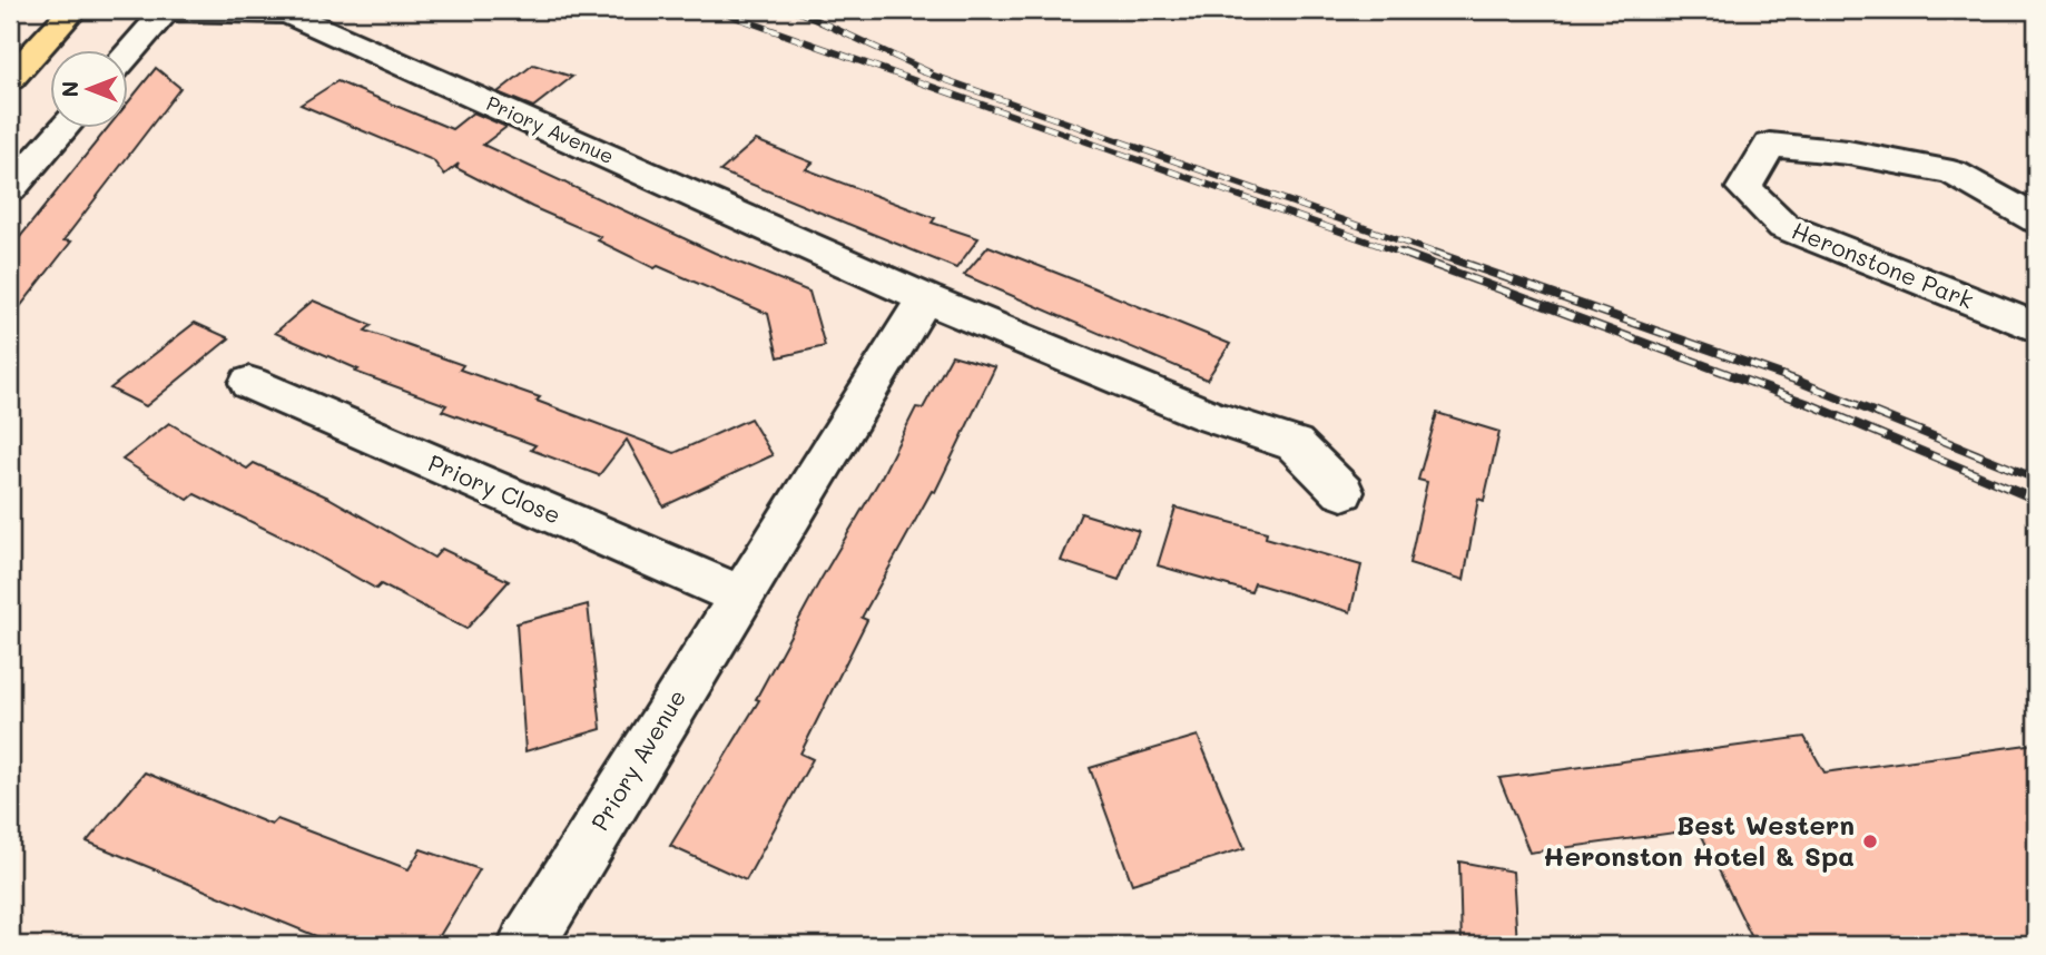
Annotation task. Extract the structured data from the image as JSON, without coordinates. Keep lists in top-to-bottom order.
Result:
{
  "streets": {
    "street": ["Priory Avenue", "Heronstone Park", "Priory Close"]
  },
  "crossings": [
    ["Priory Avenue", "Priory Close"]
  ],
  "places": ["Best Western Heronston Hotel & Spa"],
  "north": "left"
}
